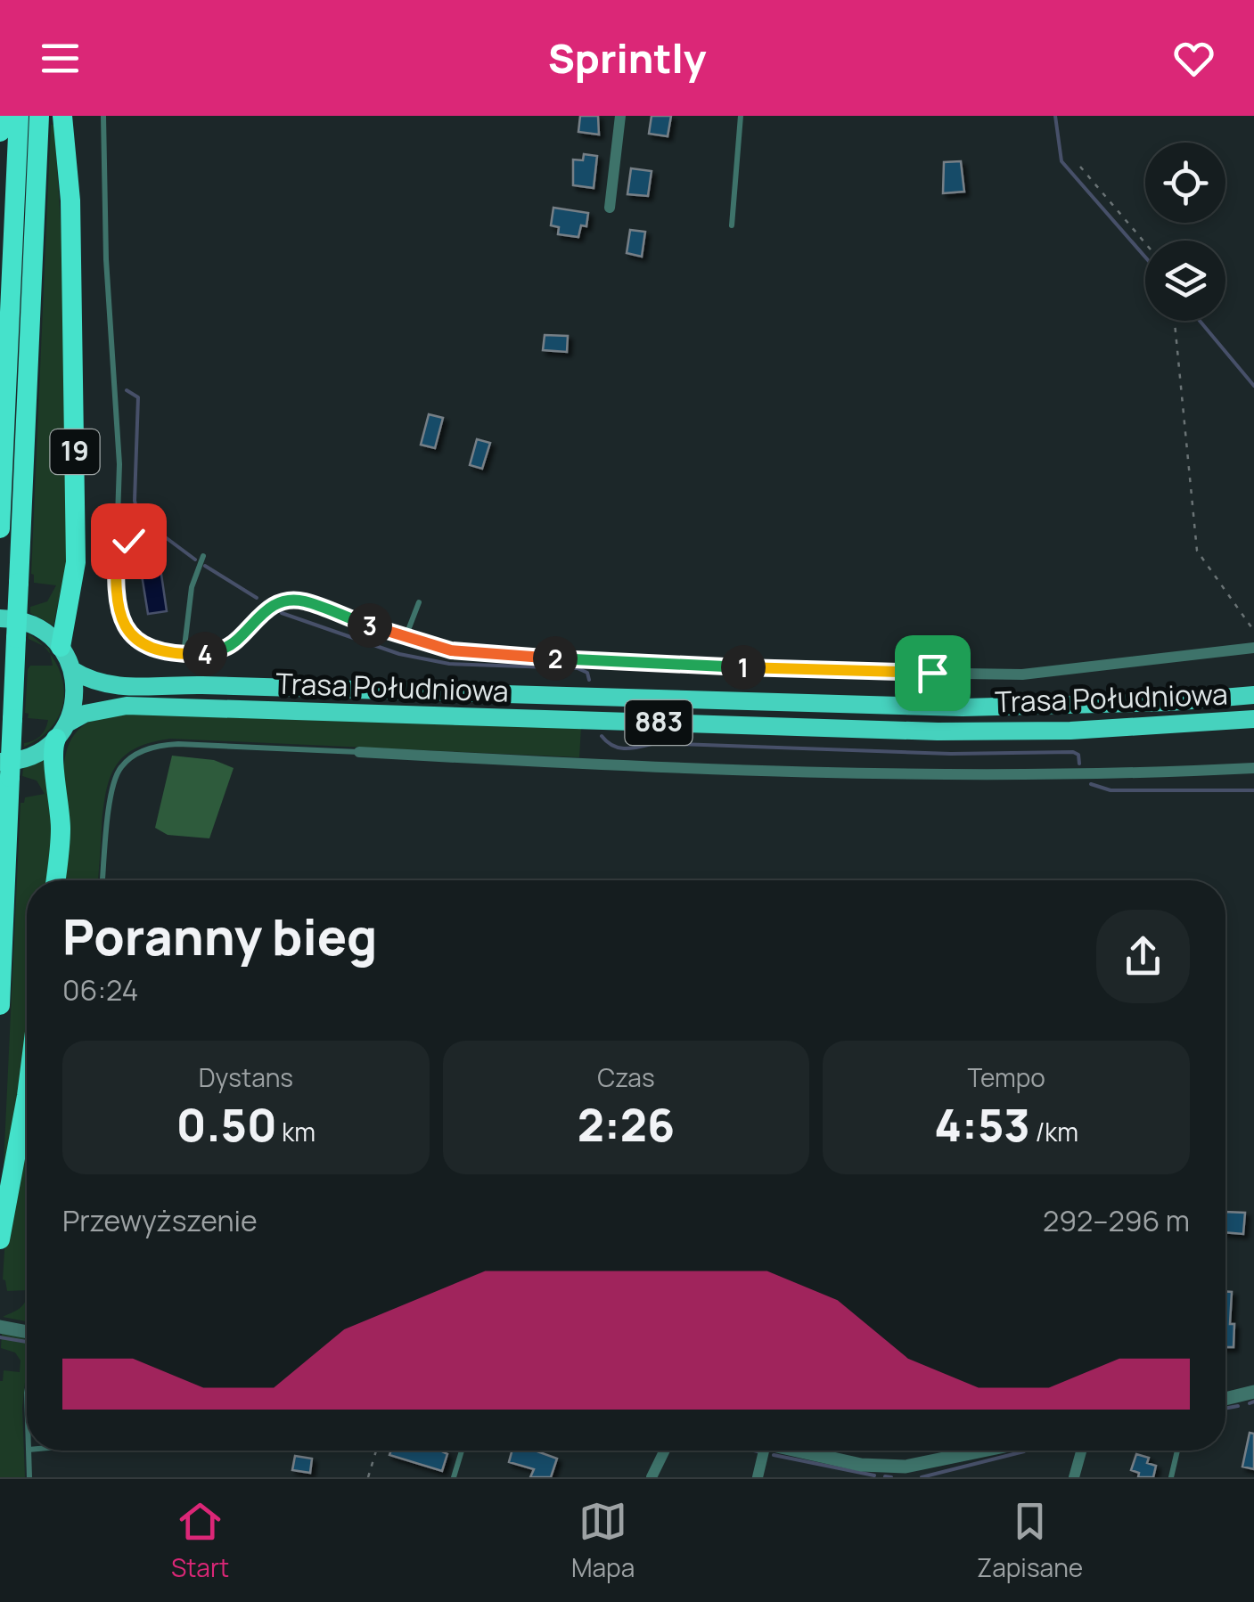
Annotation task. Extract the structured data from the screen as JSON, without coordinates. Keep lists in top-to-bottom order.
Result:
{
  "streets": {
    "highway": ["19", "Trasa Południowa", "883"]
  },
  "crossings": [
    ["Trasa Południowa", "883"]
  ],
  "page": {
    "header": "Sprintly",
    "pins": [
      "3",
      "4",
      "2",
      "1"
    ],
    "heading": ["Poranny bieg", "06:24"],
    "stats": [
      ["Dystans", "0.50 km"],
      ["Czas", "2:26"],
      ["Tempo", "4:53 /km"]
    ],
    "chart": ["Przewyższenie", "292–296 m"],
    "tabs": ["Start", "Mapa", "Zapisane"]
  }
}
